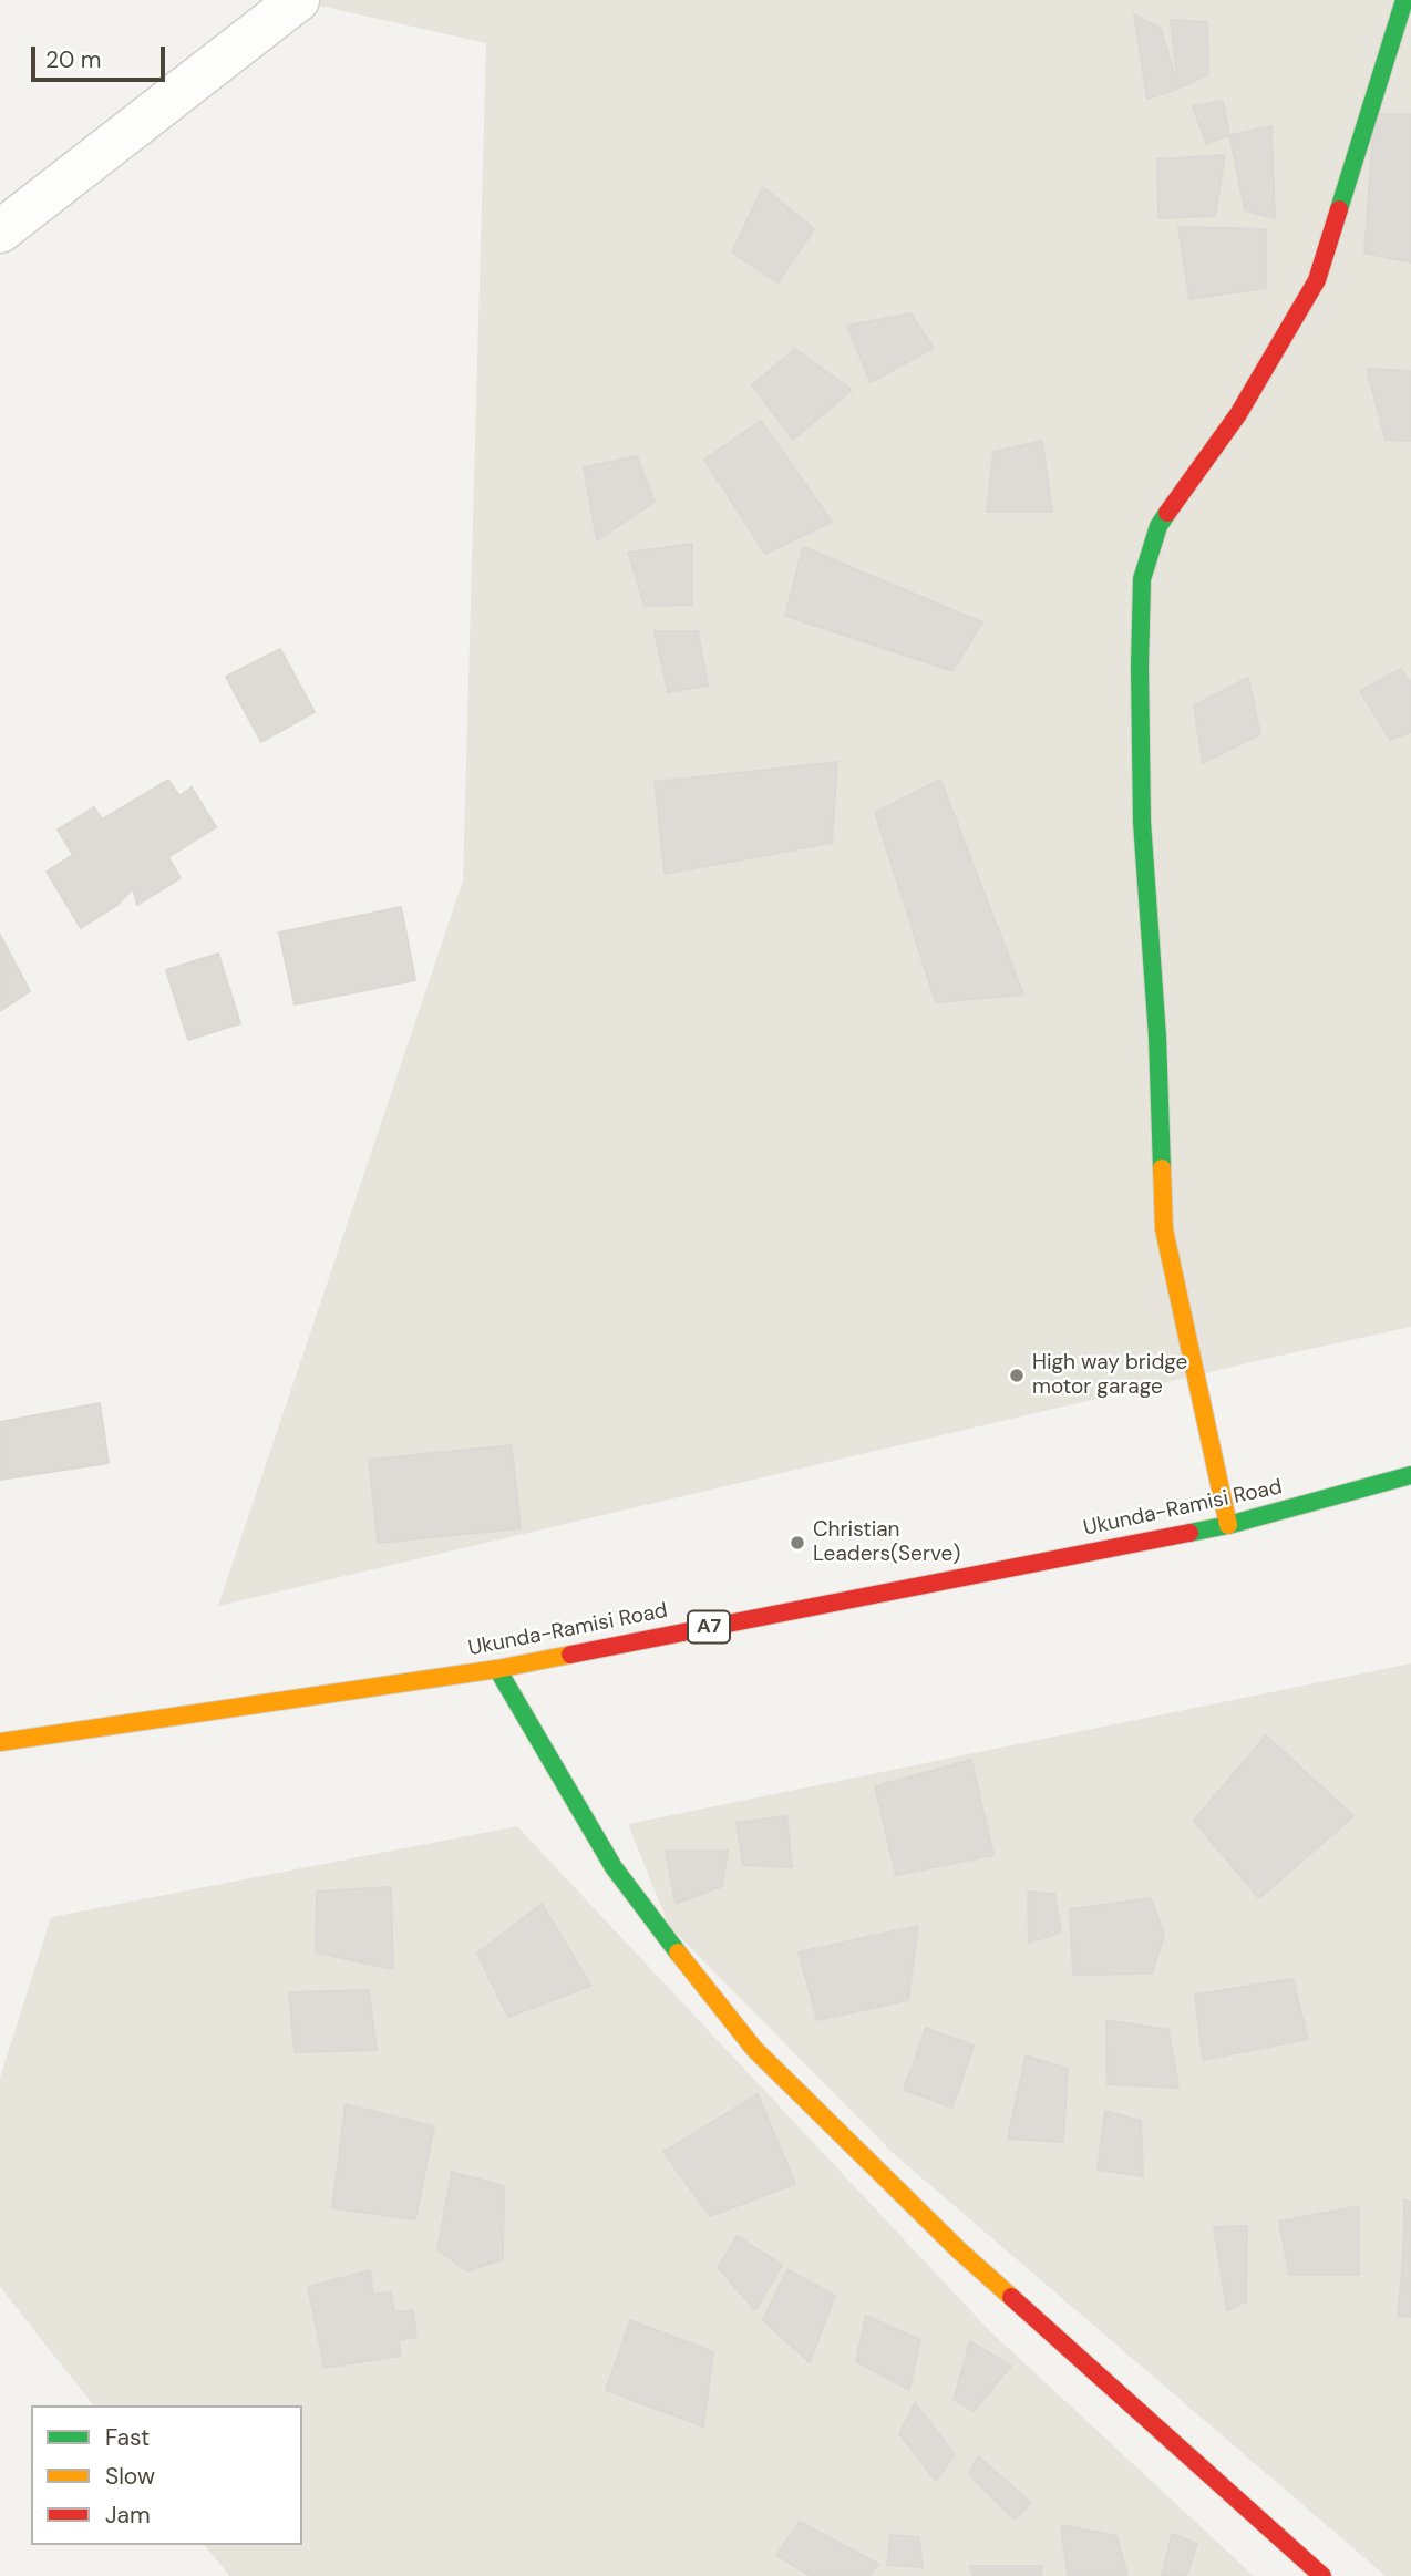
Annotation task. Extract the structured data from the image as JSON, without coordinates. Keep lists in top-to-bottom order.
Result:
{
  "streets": {
    "main road": ["Ukunda-Ramisi Road", "A7"]
  },
  "places": ["High way bridge motor garage", "Christian Leaders(Serve)"],
  "legend": ["Fast", "Slow", "Jam"],
  "scale_bar": "20 m"
}
